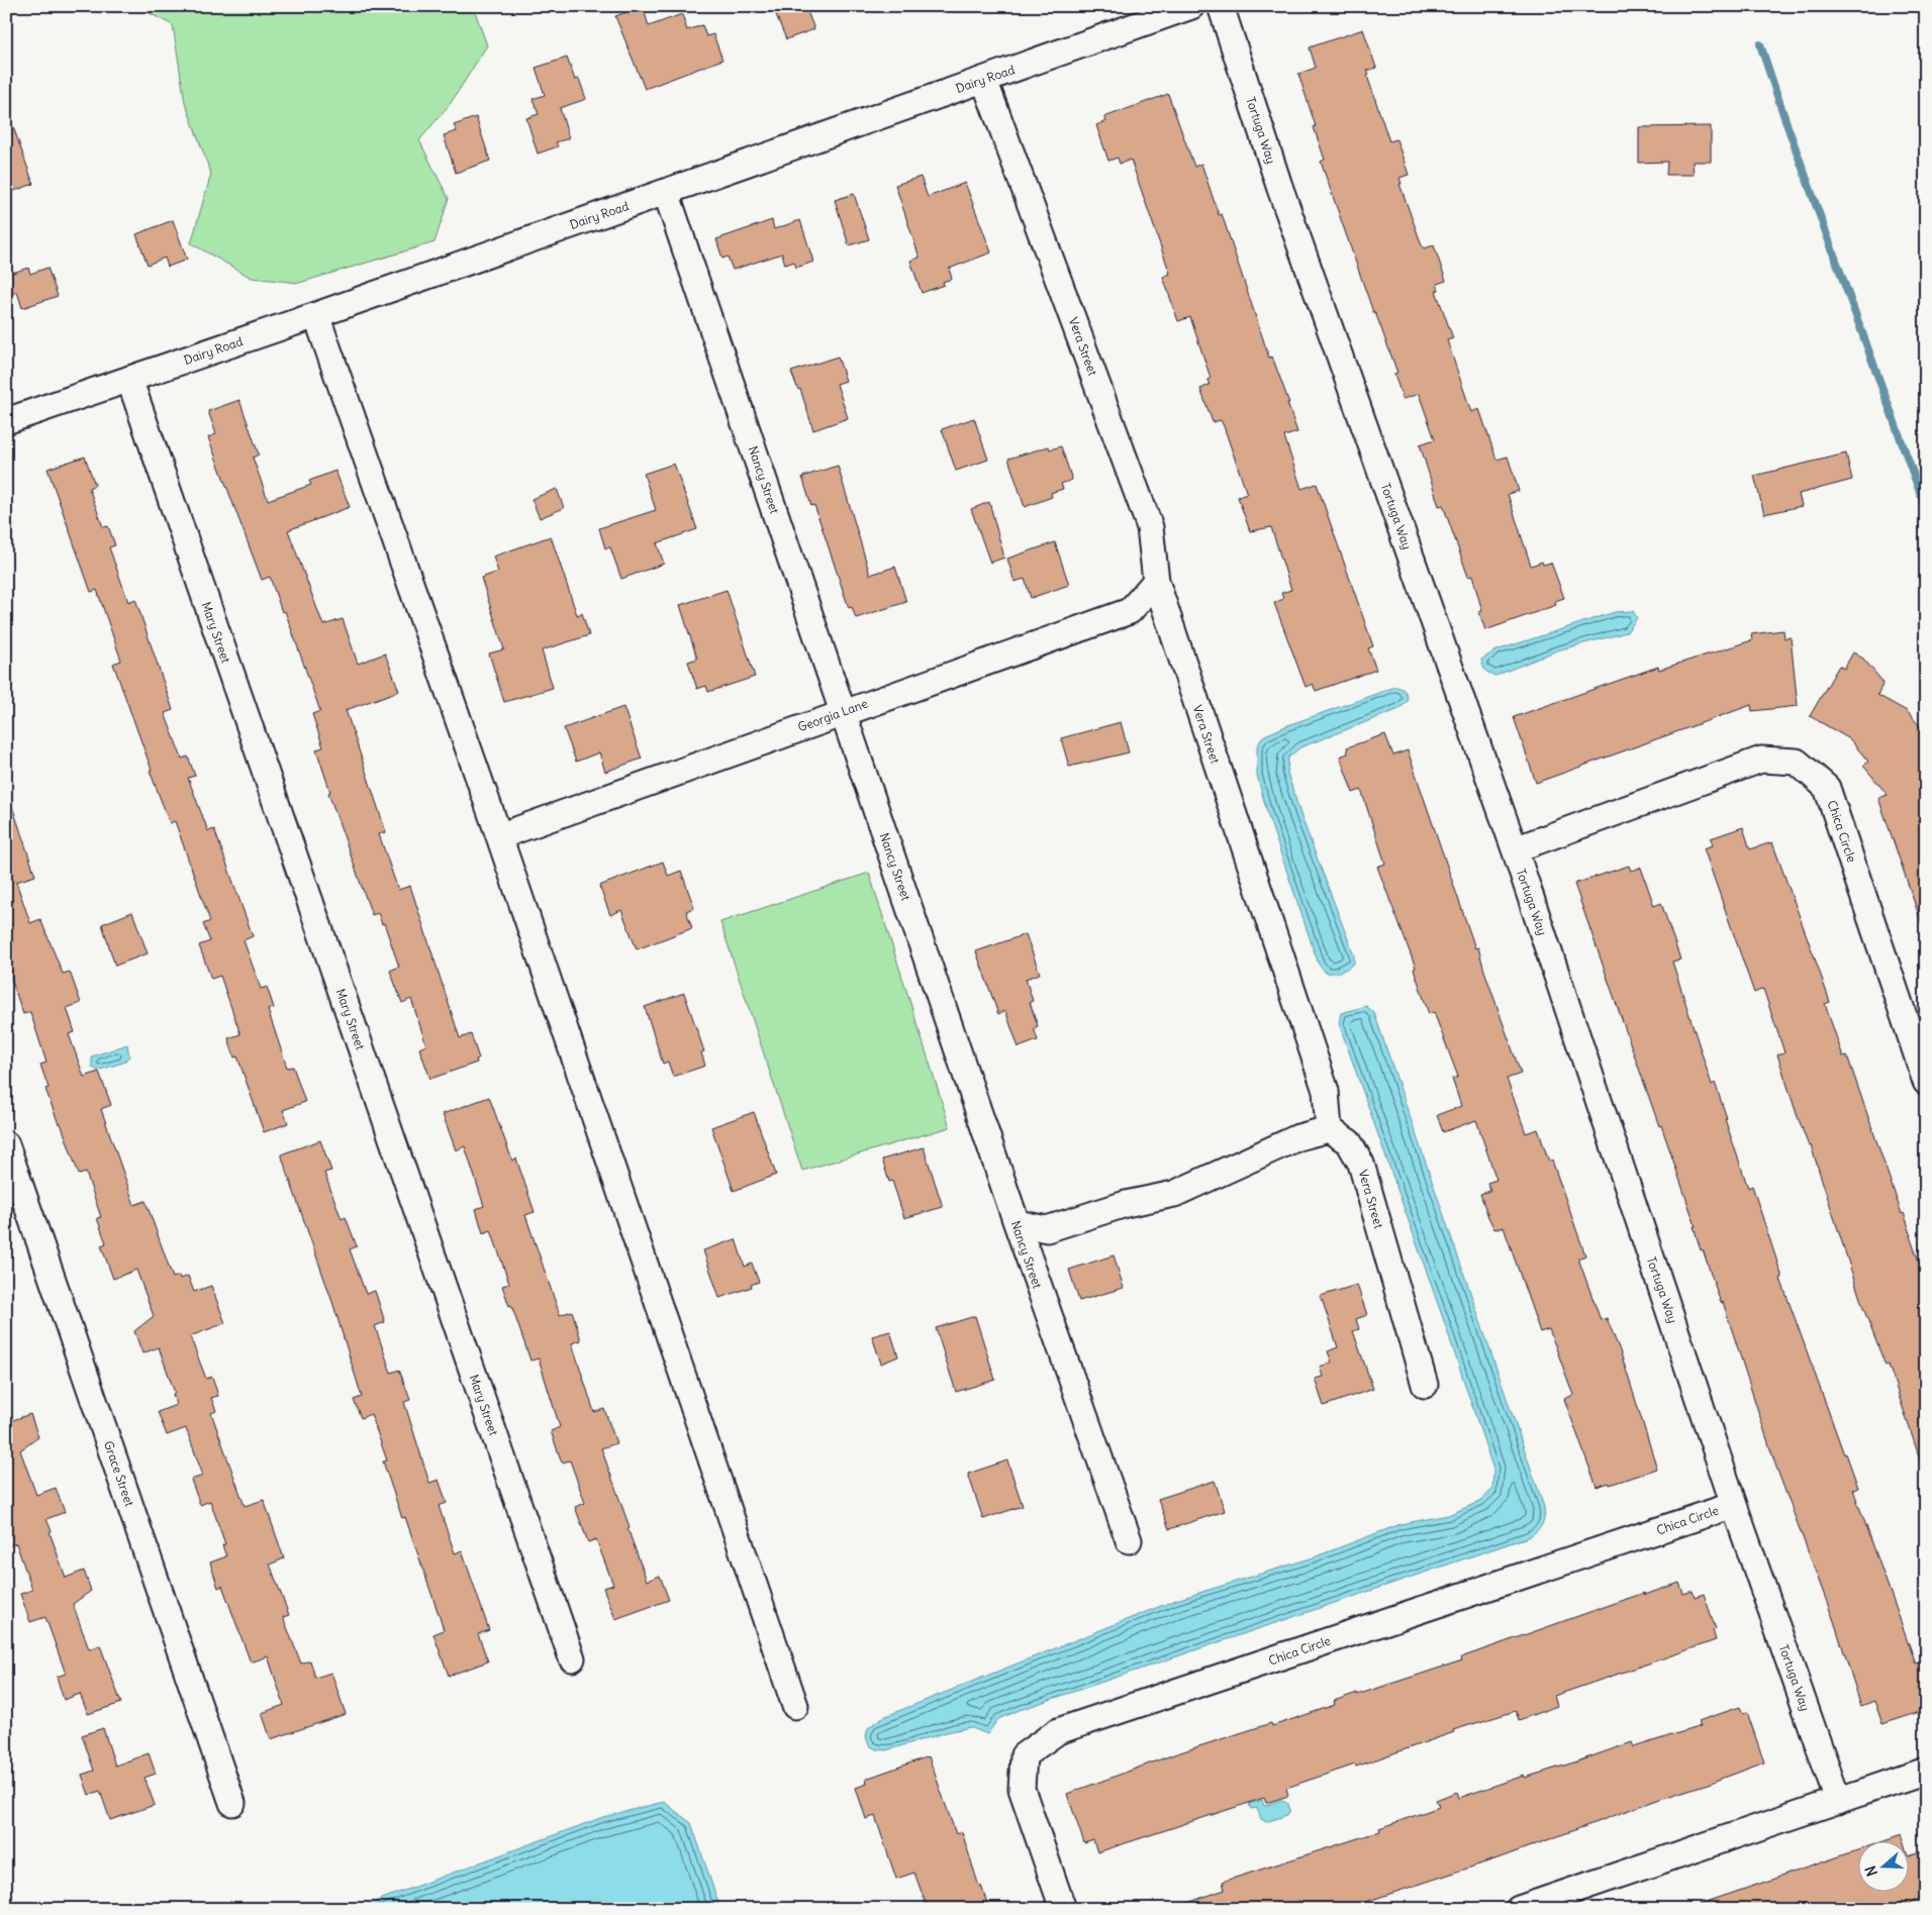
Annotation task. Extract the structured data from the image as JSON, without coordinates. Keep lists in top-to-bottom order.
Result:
{
  "streets": {
    "street": [
      "Dairy Road",
      "Tortuga Way",
      "Vera Street",
      "Nancy Street",
      "Mary Street",
      "Georgia Lane",
      "Chica Circle",
      "Grace Street"
    ]
  },
  "crossings": [
    ["Dairy Road", "Vera Street"],
    ["Dairy Road", "Nancy Street"],
    ["Dairy Road", "Mary Street"],
    ["Tortuga Way", "Chica Circle"],
    ["Vera Street", "Georgia Lane"],
    ["Nancy Street", "Georgia Lane"]
  ],
  "north": "left"
}
